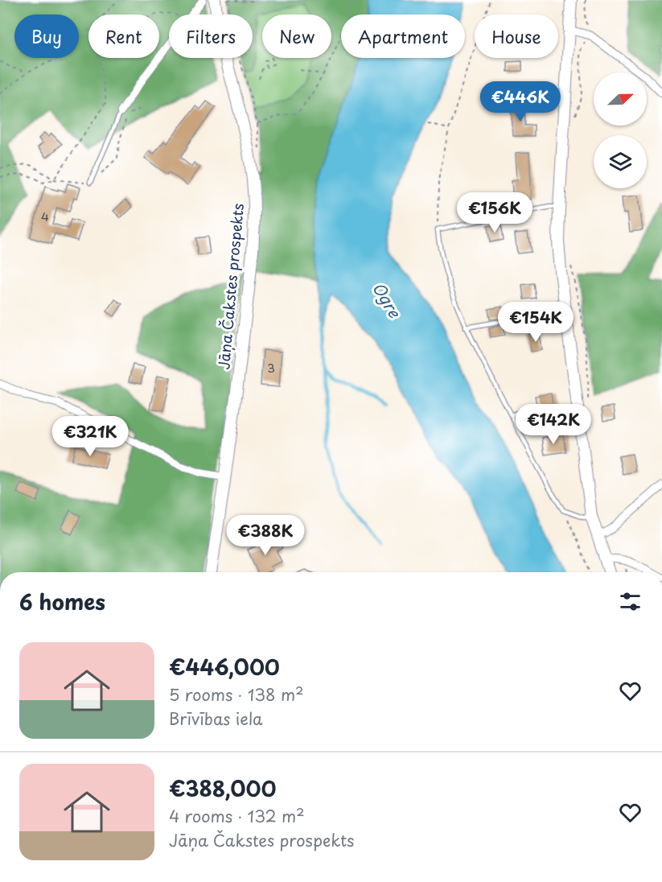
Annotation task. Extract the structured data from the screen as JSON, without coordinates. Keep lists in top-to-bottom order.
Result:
{
  "streets": {
    "main road": ["Jāņa Čakstes prospekts"]
  },
  "water": ["Ogre"],
  "house_numbers": ["4", "3"],
  "north": "top right",
  "page": {
    "chip": [
      "Buy",
      "Rent",
      "Filters",
      "New",
      "Apartment",
      "House"
    ],
    "price": [
      "€446K",
      "€156K",
      "€154K",
      "€142K",
      "€321K",
      "€388K"
    ],
    "heading": "6 homes",
    "list": [
      {
        "name": "€446,000",
        "note": "5 rooms · 138 m² · Brīvības iela"
      },
      {
        "name": "€388,000",
        "note": "4 rooms · 132 m² · Jāņa Čakstes prospekts"
      }
    ]
  }
}
